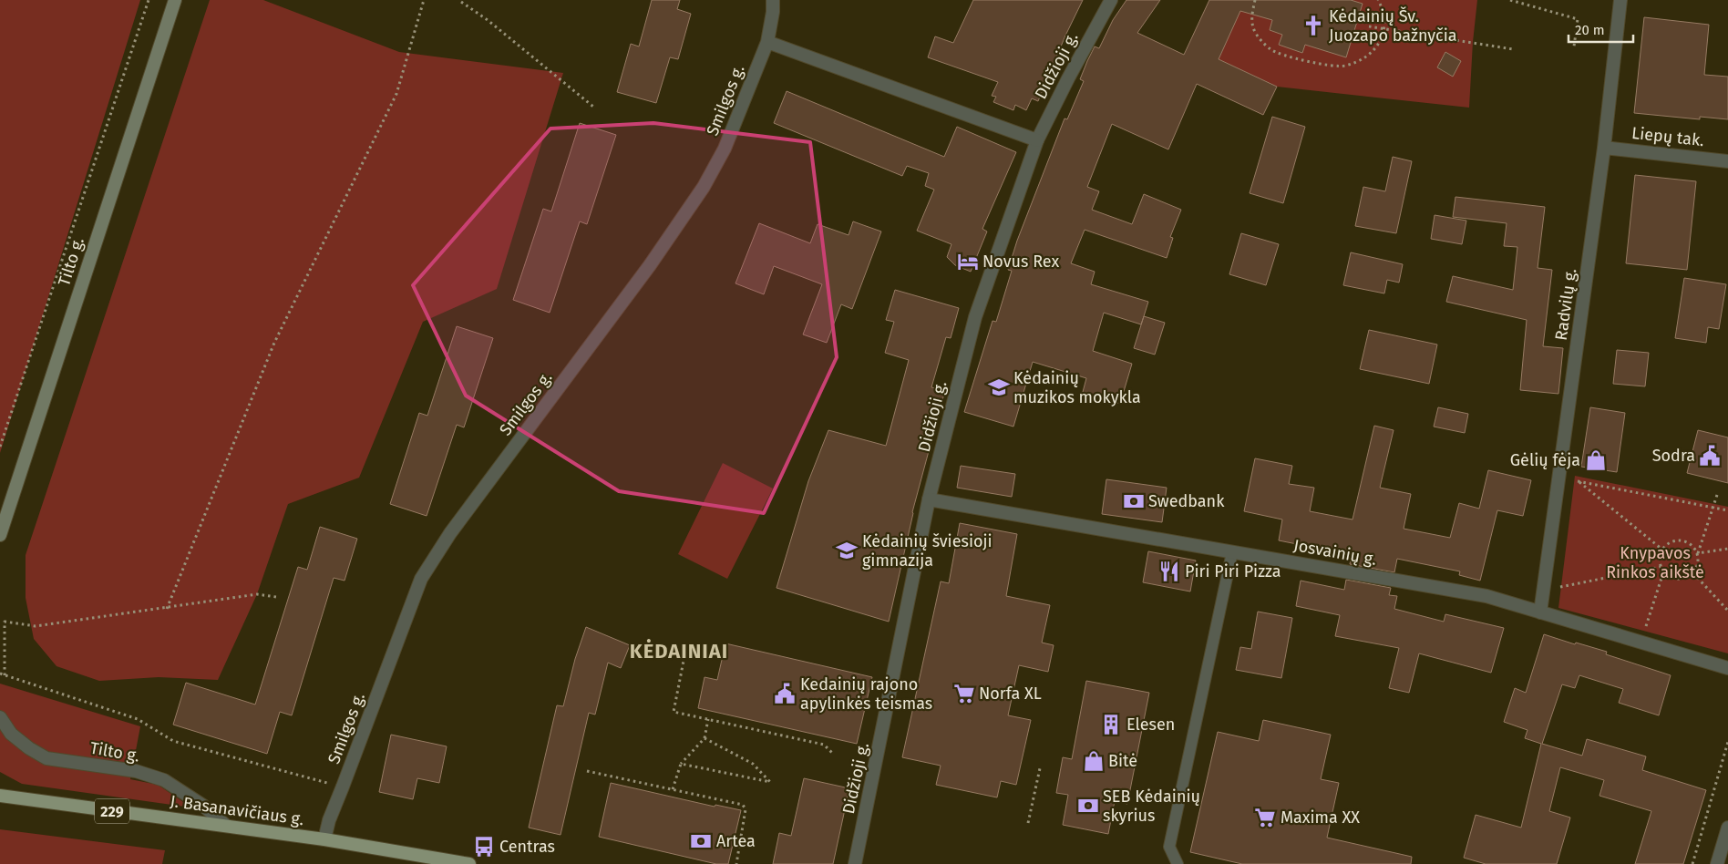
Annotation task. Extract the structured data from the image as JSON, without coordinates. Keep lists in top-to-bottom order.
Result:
{
  "streets": {
    "main road": ["Tilto g.", "J. Basanavičiaus g.", "229"],
    "street": [
      "Didžioji g.",
      "Smilgos g.",
      "Liepų tak.",
      "Radvilų g.",
      "Josvainių g."
    ]
  },
  "crossings": [
    ["Didžioji g.", "Josvainių g."],
    ["Smilgos g.", "J. Basanavičiaus g."],
    ["Liepų tak.", "Radvilų g."],
    ["Tilto g.", "J. Basanavičiaus g."],
    ["Radvilų g.", "Josvainių g."]
  ],
  "districts": ["KĖDAINIAI"],
  "parks": ["Knypavos Rinkos aikštė"],
  "places": {
    "church": ["Kėdainių Šv. Juozapo bažnyčia"],
    "hotel": ["Novus Rex"],
    "school or university": ["Kėdainių muzikos mokykla", "Kėdainių šviesioji gimnazija"],
    "public building": ["Sodra", "Kedainių rajono apylinkės teismas"],
    "shop": ["Gėlių fėja", "Bitė"],
    "bank": ["Swedbank", "SEB Kėdainių skyrius", "Artea"],
    "restaurant": ["Piri Piri Pizza"],
    "supermarket": ["Norfa XL", "Maxima XX"],
    "building": ["Elesen"],
    "bus stop": ["Centras"]
  },
  "scale_bar": "20 m"
}
